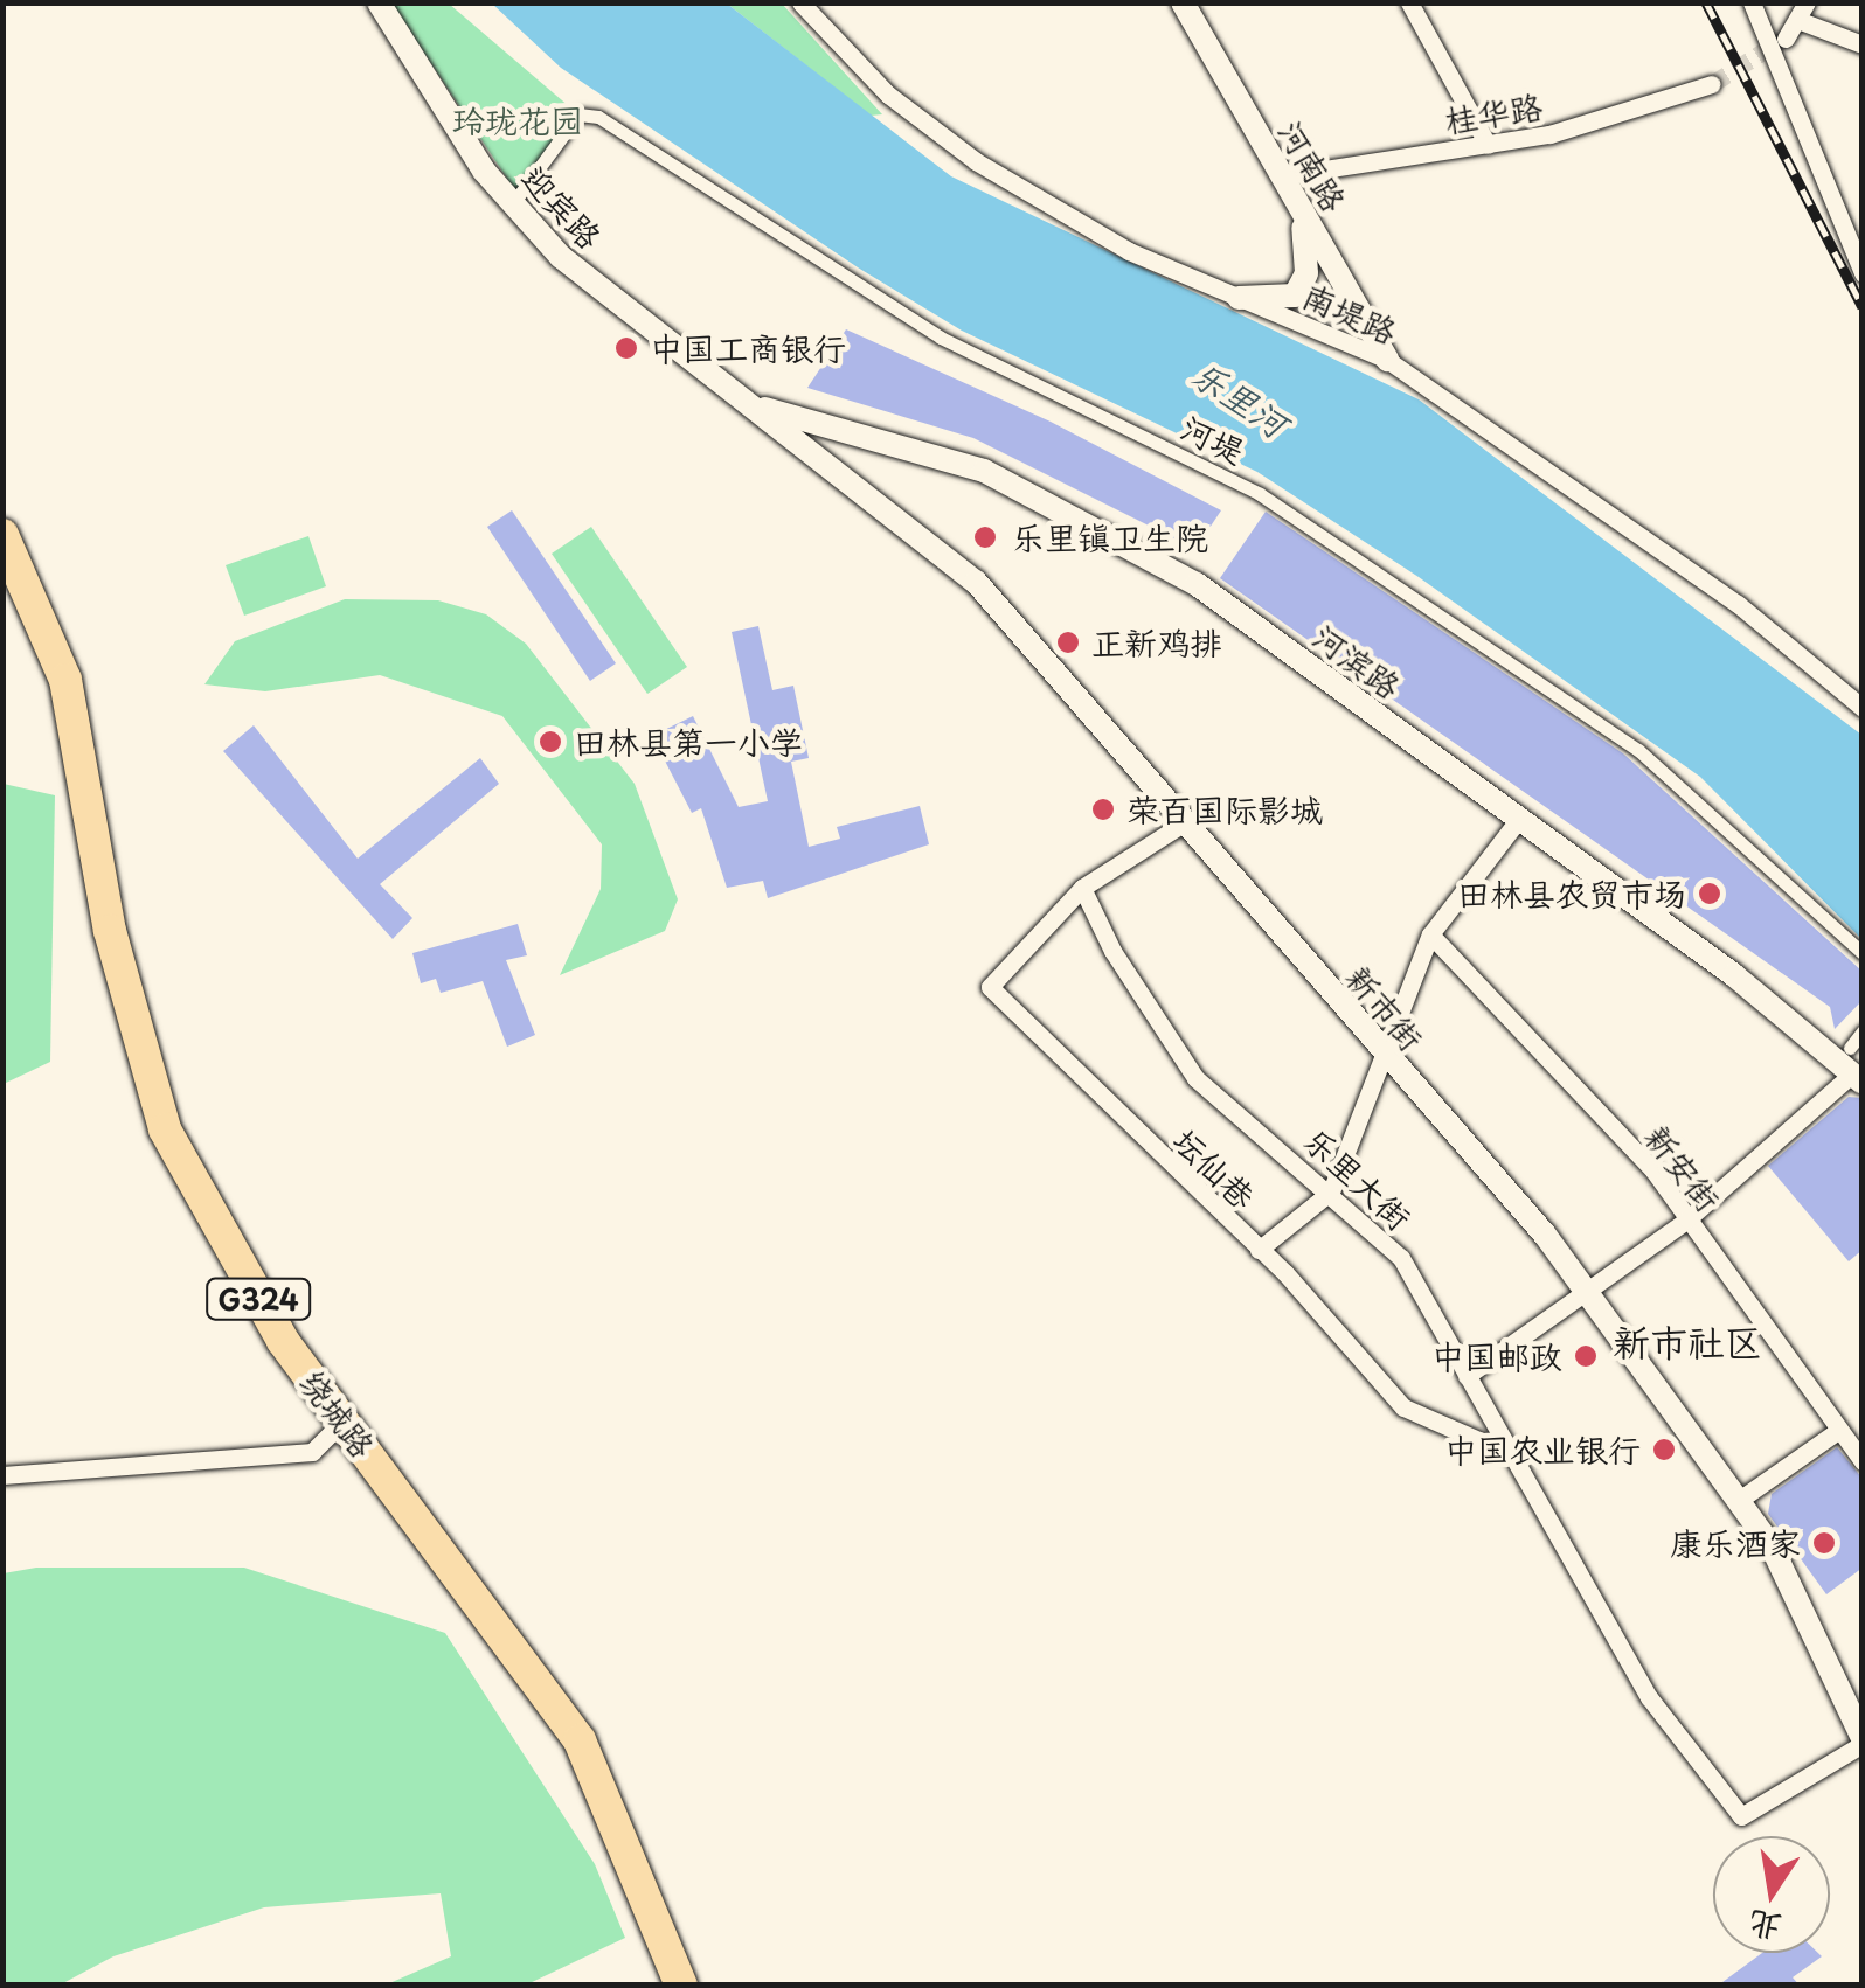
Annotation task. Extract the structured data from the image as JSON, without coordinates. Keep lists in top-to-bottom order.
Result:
{
  "streets": {
    "highway": ["G324", "绕城路"],
    "street": [
      "桂华路",
      "河南路",
      "迎宾路",
      "南堤路",
      "河堤",
      "河滨路",
      "新市街",
      "坛仙巷",
      "新安街",
      "乐里大街"
    ]
  },
  "crossings": [
    ["桂华路", "河南路"],
    ["河南路", "南堤路"],
    ["迎宾路", "河堤"],
    ["迎宾路", "河滨路"],
    ["迎宾路", "新市街"],
    ["河滨路", "新市街"],
    ["新市街", "乐里大街"],
    ["坛仙巷", "乐里大街"]
  ],
  "districts": ["新市社区"],
  "water": ["乐里河"],
  "parks": ["玲珑花园"],
  "places": [
    "中国工商银行",
    "乐里镇卫生院",
    "正新鸡排",
    "田林县第一小学",
    "荣百国际影城",
    "田林县农贸市场",
    "中国邮政",
    "中国农业银行",
    "康乐酒家"
  ],
  "north": "bottom"
}
